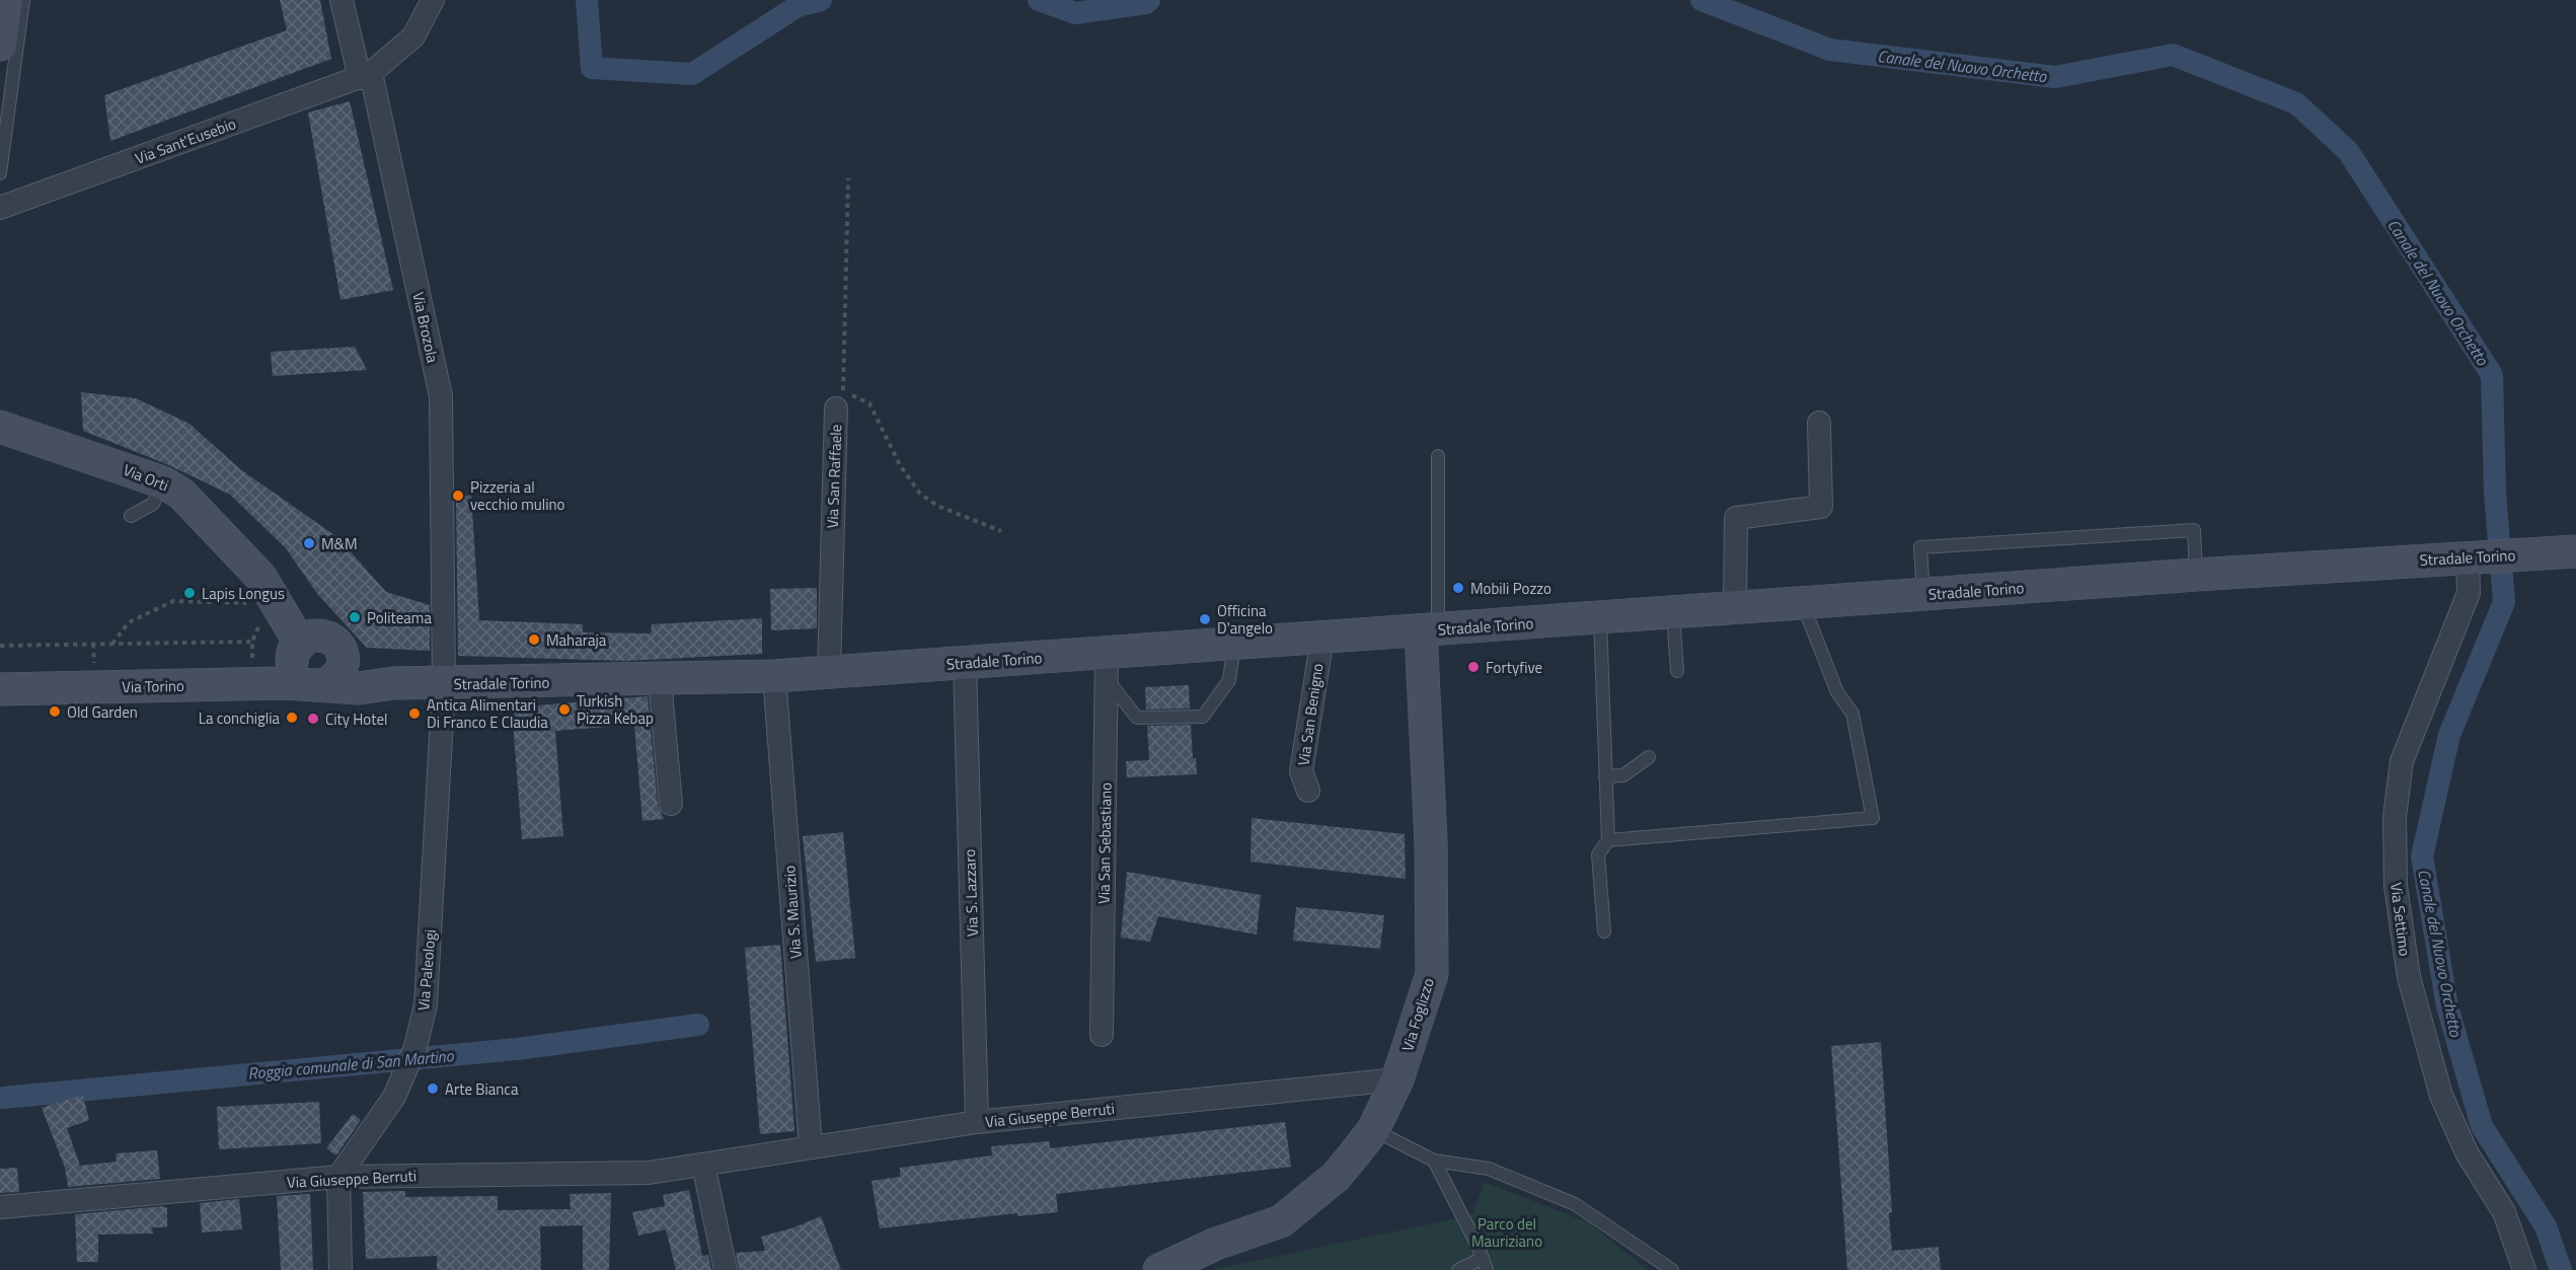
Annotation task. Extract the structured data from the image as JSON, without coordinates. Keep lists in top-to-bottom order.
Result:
{
  "streets": {
    "main road": [
      "Via Orti",
      "Stradale Torino",
      "Via Torino",
      "Via Foglizzo"
    ],
    "street": [
      "Via Sant'Eusebio",
      "Via Brozola",
      "Via San Raffaele",
      "Via San Benigno",
      "Via San Sebastiano",
      "Via S. Lazzaro",
      "Via S. Maurizio",
      "Via Settimo",
      "Via Paleologi",
      "Via Giuseppe Berruti"
    ]
  },
  "crossings": [
    ["Via Sant'Eusebio", "Via Brozola"],
    ["Via Brozola", "Stradale Torino"],
    ["Via Brozola", "Via Paleologi"],
    ["Via San Raffaele", "Stradale Torino"],
    ["Via Orti", "Stradale Torino"],
    ["Stradale Torino", "Via Torino"],
    ["Stradale Torino", "Via San Benigno"],
    ["Stradale Torino", "Via San Sebastiano"],
    ["Stradale Torino", "Via S. Lazzaro"],
    ["Stradale Torino", "Via S. Maurizio"],
    ["Stradale Torino", "Via Settimo"],
    ["Stradale Torino", "Via Paleologi"],
    ["Stradale Torino", "Via Foglizzo"],
    ["Via S. Lazzaro", "Via Giuseppe Berruti"],
    ["Via S. Maurizio", "Via Giuseppe Berruti"],
    ["Via Paleologi", "Via Giuseppe Berruti"],
    ["Via Foglizzo", "Via Giuseppe Berruti"]
  ],
  "water": ["Canale del Nuovo Orchetto", "Roggia comunale di San Martino"],
  "parks": ["Parco del Mauriziano"],
  "places": [
    "Pizzeria al vecchio mulino",
    "M&M",
    "Mobili Pozzo",
    "Lapis Longus",
    "Politeama",
    "Officina D'angelo",
    "Maharaja",
    "Fortyfive",
    "Turkish Pizza Kebap",
    "Old Garden",
    "Antica Alimentari Di Franco E Claudia",
    "La conchiglia",
    "City Hotel",
    "Arte Bianca"
  ]
}
